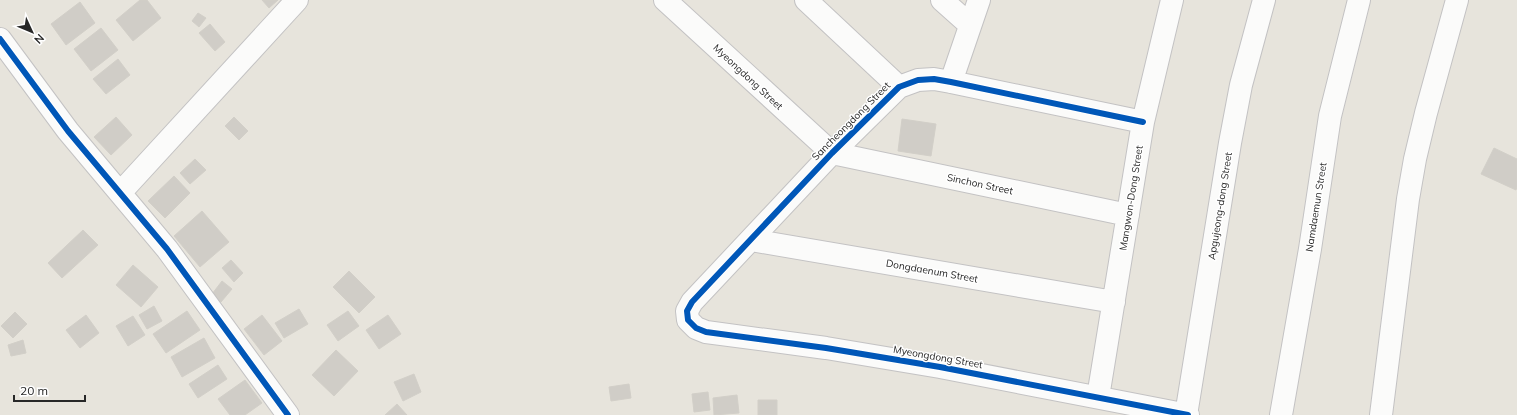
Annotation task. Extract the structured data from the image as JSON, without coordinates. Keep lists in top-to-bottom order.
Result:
{
  "streets": {
    "street": [
      "Myeongdong Street",
      "Sancheongdong Street",
      "Sinchon Street",
      "Mangwon-Dong Street",
      "Apgujeong-dong Street",
      "Namdaemun Street",
      "Dongdaenum Street"
    ]
  },
  "crossings": [
    ["Myeongdong Street", "Sancheongdong Street"],
    ["Myeongdong Street", "Sinchon Street"],
    ["Myeongdong Street", "Mangwon-Dong Street"],
    ["Myeongdong Street", "Apgujeong-dong Street"],
    ["Sancheongdong Street", "Sinchon Street"],
    ["Sancheongdong Street", "Mangwon-Dong Street"],
    ["Sancheongdong Street", "Dongdaenum Street"],
    ["Sinchon Street", "Mangwon-Dong Street"],
    ["Mangwon-Dong Street", "Dongdaenum Street"]
  ],
  "scale_bar": "20 m",
  "north": "bottom right"
}
